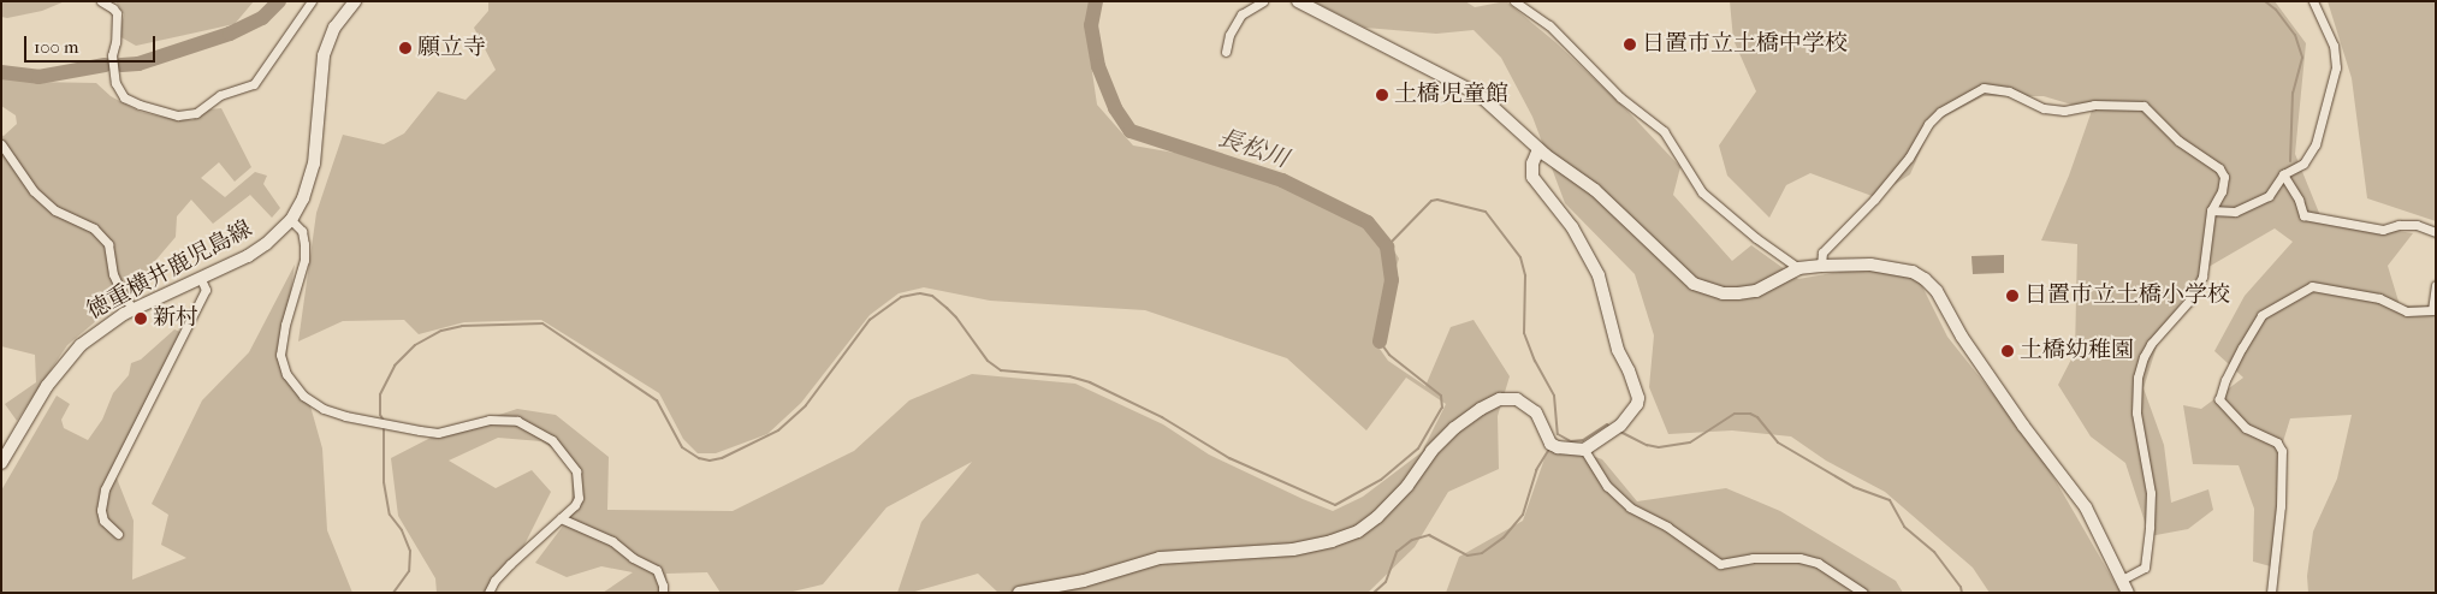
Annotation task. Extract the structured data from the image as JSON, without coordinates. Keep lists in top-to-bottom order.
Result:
{
  "streets": {
    "street": ["徳重横井鹿児島線"]
  },
  "water": ["長松川"],
  "places": [
    "日置市立土橋中学校",
    "願立寺",
    "土橋児童館",
    "日置市立土橋小学校",
    "新村",
    "土橋幼稚園"
  ],
  "scale_bar": "100 m"
}
